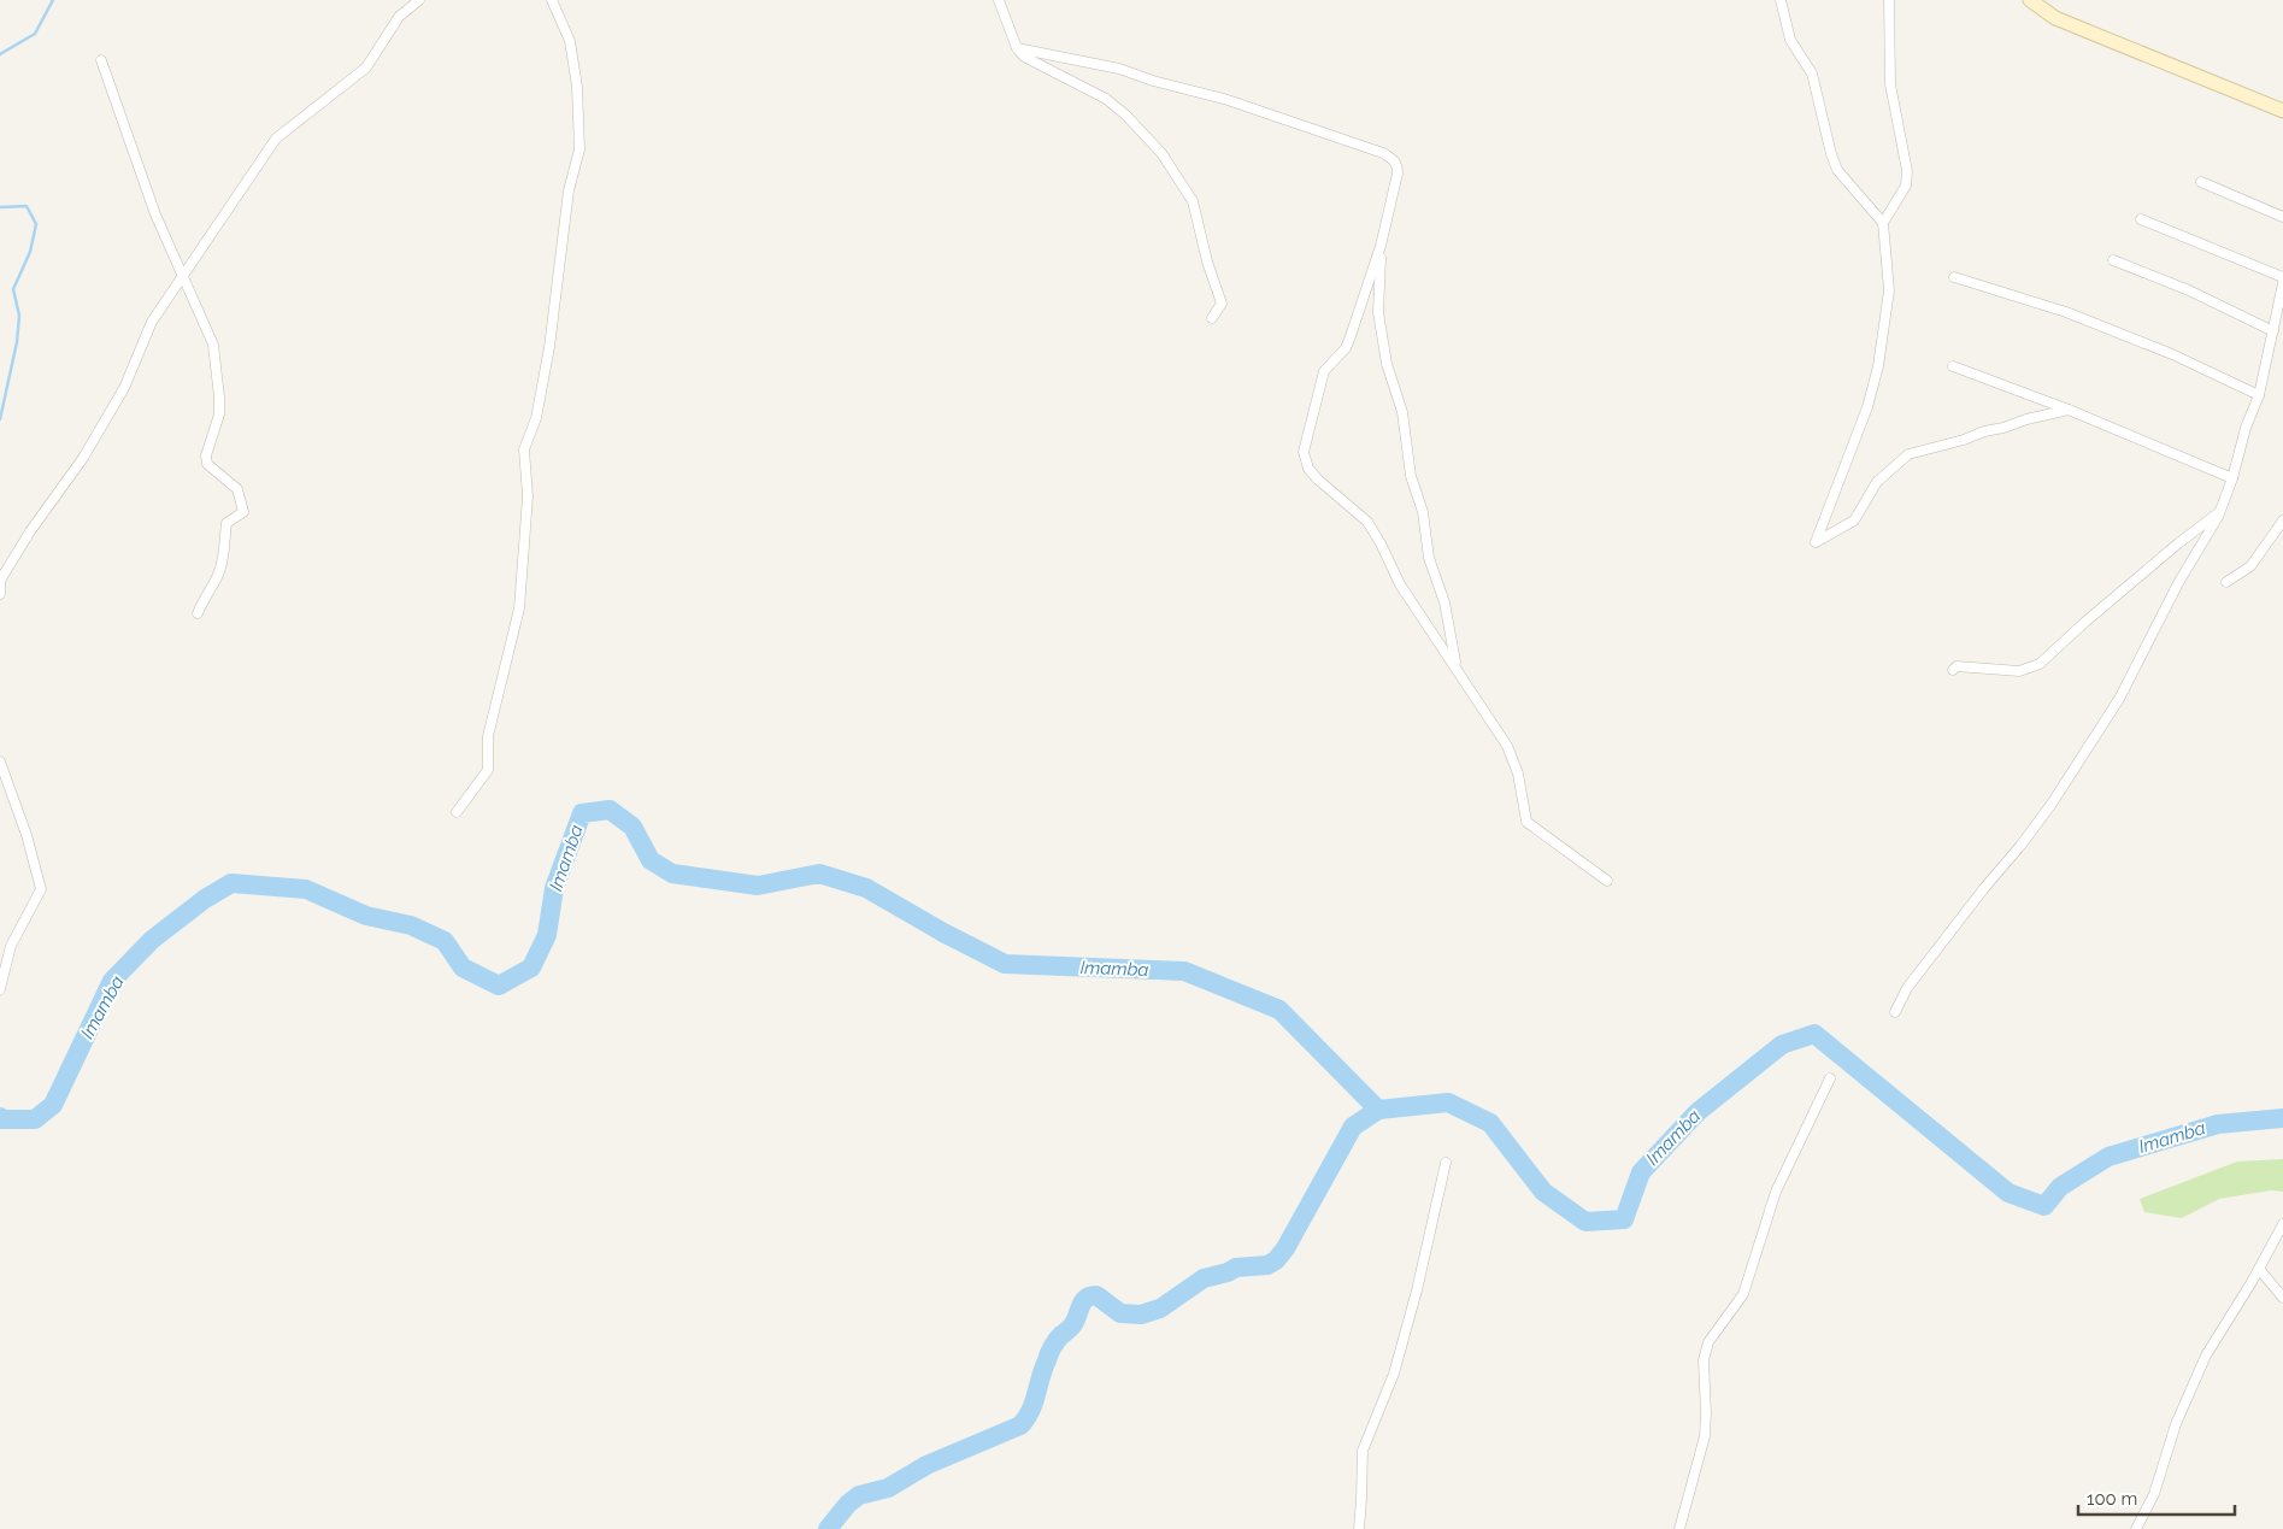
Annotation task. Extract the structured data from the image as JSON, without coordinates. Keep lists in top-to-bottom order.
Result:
{
  "water": ["Imamba"],
  "scale_bar": "100 m"
}
